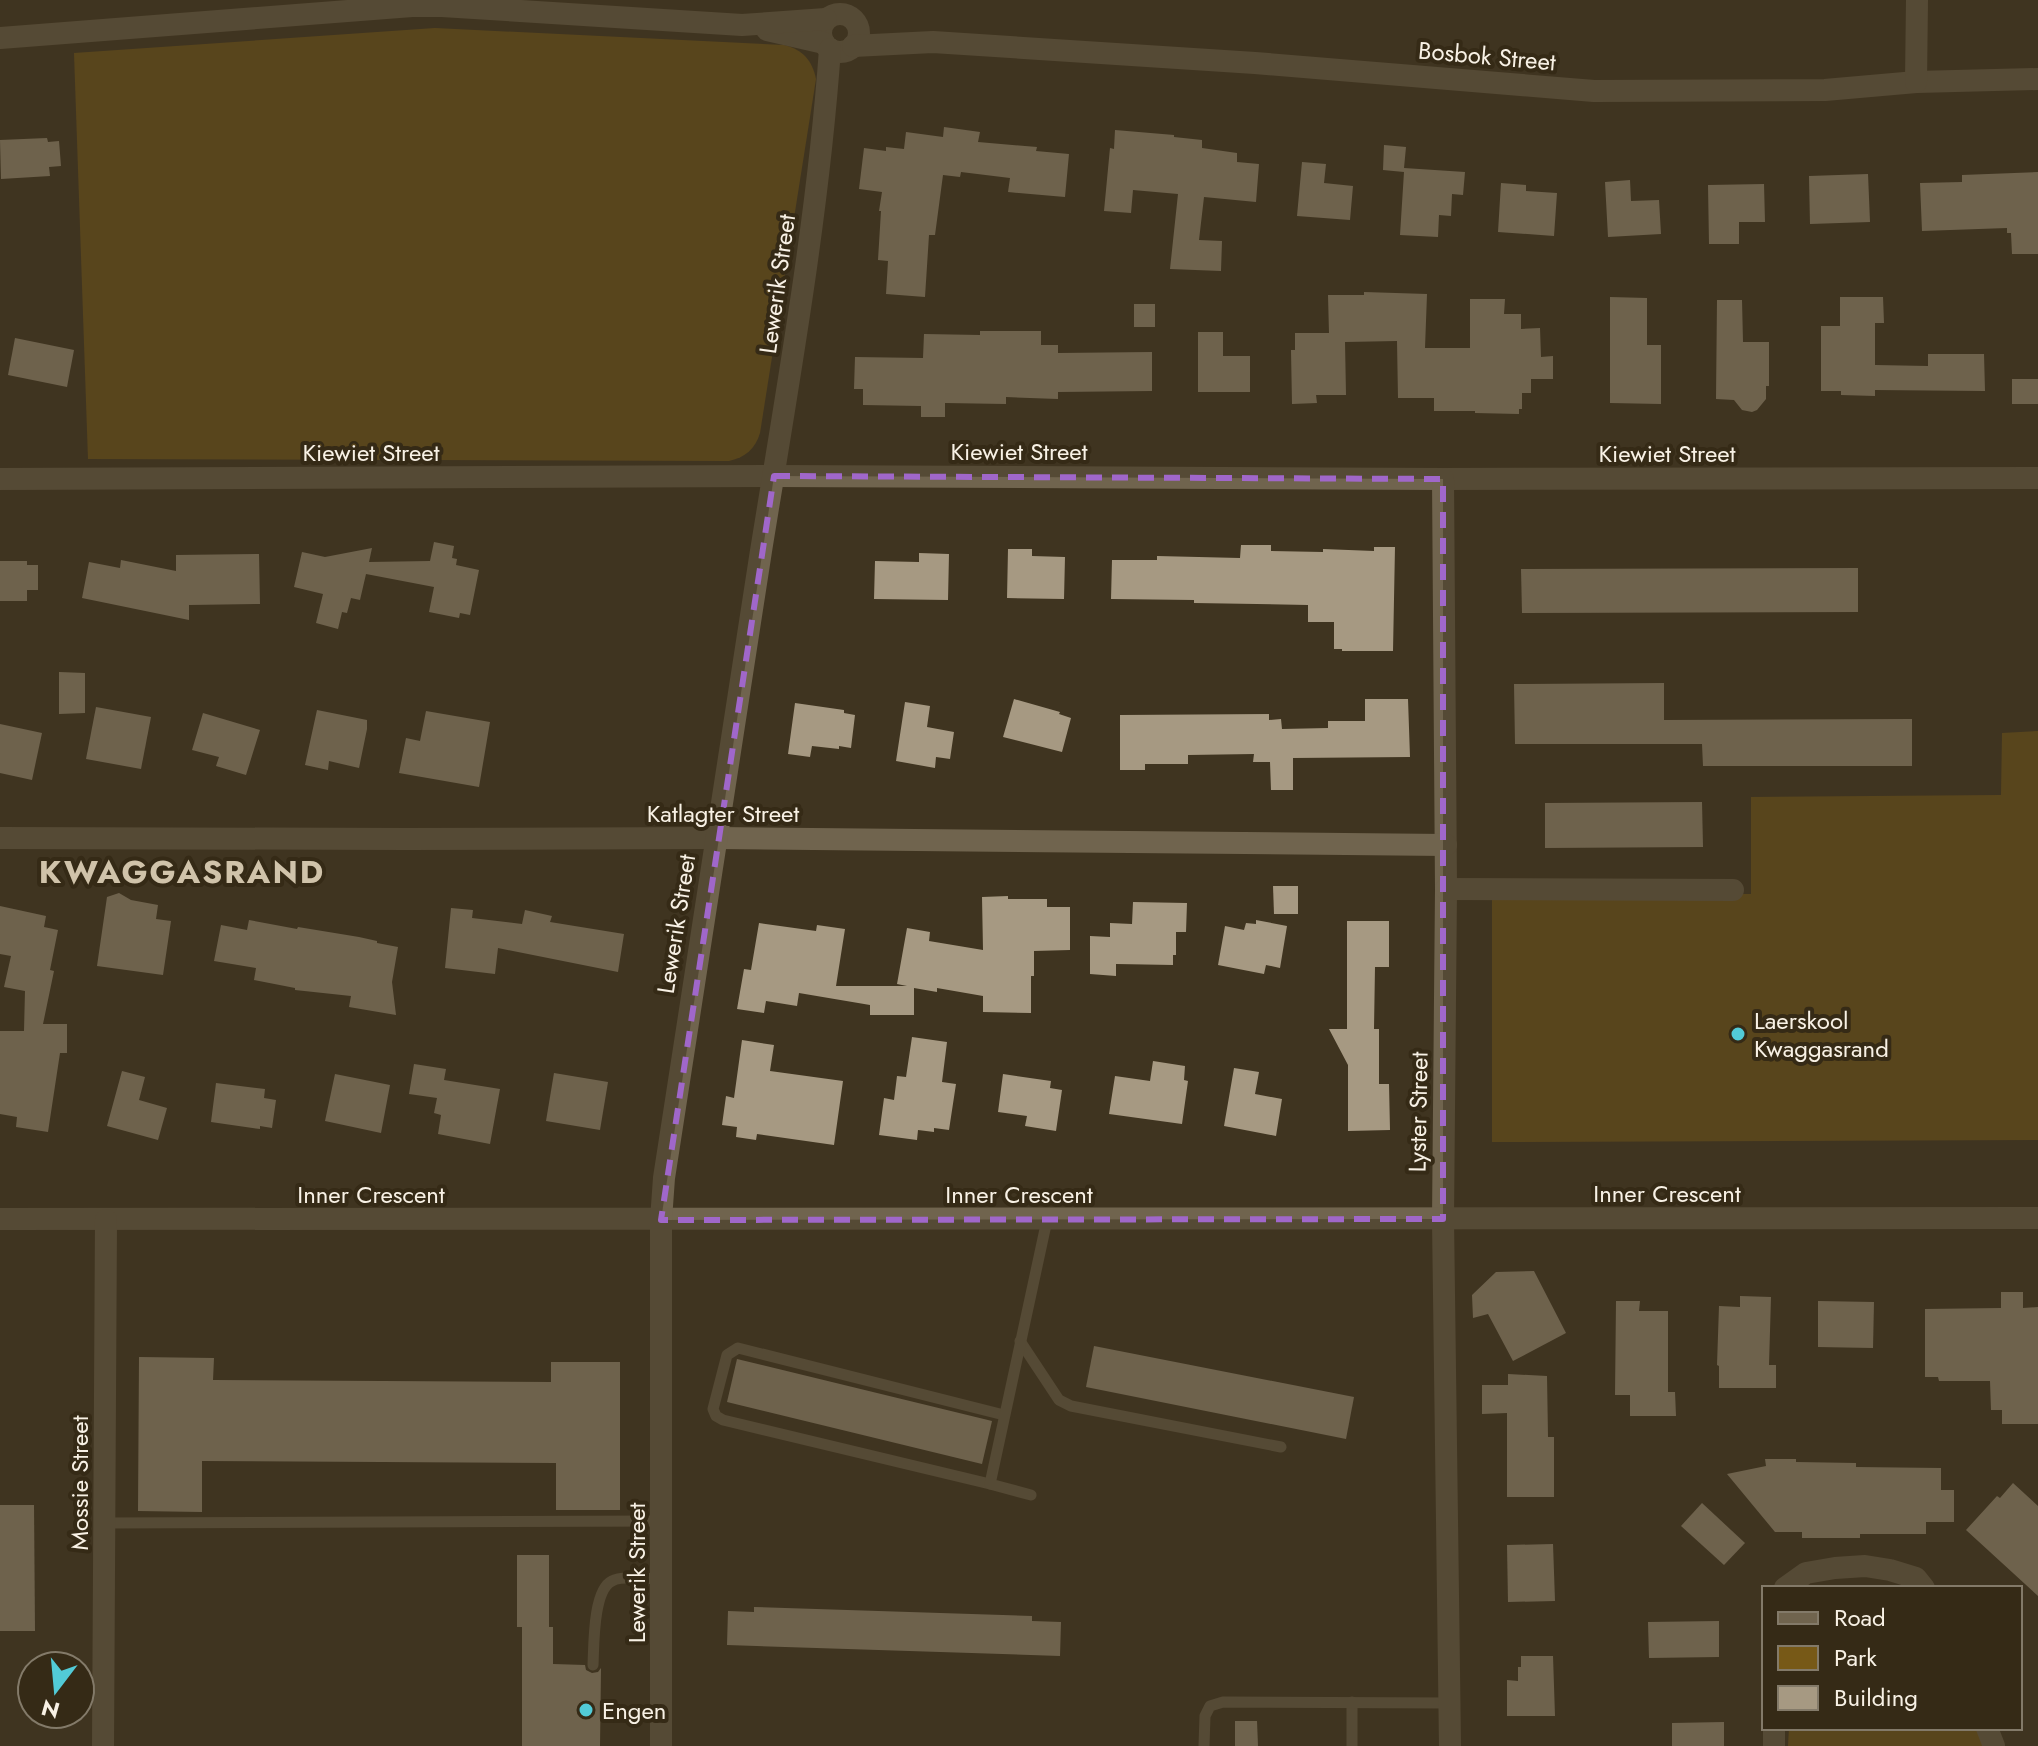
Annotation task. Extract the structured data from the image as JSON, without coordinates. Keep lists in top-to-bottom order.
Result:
{
  "streets": {
    "street": [
      "Bosbok Street",
      "Lewerik Street",
      "Kiewiet Street",
      "Katlagter Street",
      "Lyster Street",
      "Inner Crescent",
      "Mossie Street"
    ]
  },
  "crossings": [
    ["Bosbok Street", "Lewerik Street"],
    ["Lewerik Street", "Kiewiet Street"],
    ["Lewerik Street", "Katlagter Street"],
    ["Lewerik Street", "Inner Crescent"],
    ["Kiewiet Street", "Lyster Street"],
    ["Katlagter Street", "Lyster Street"],
    ["Lyster Street", "Inner Crescent"],
    ["Inner Crescent", "Mossie Street"]
  ],
  "districts": ["KWAGGASRAND"],
  "places": ["Laerskool Kwaggasrand", "Engen"],
  "legend": ["Road", "Park", "Building"],
  "north": "bottom"
}
